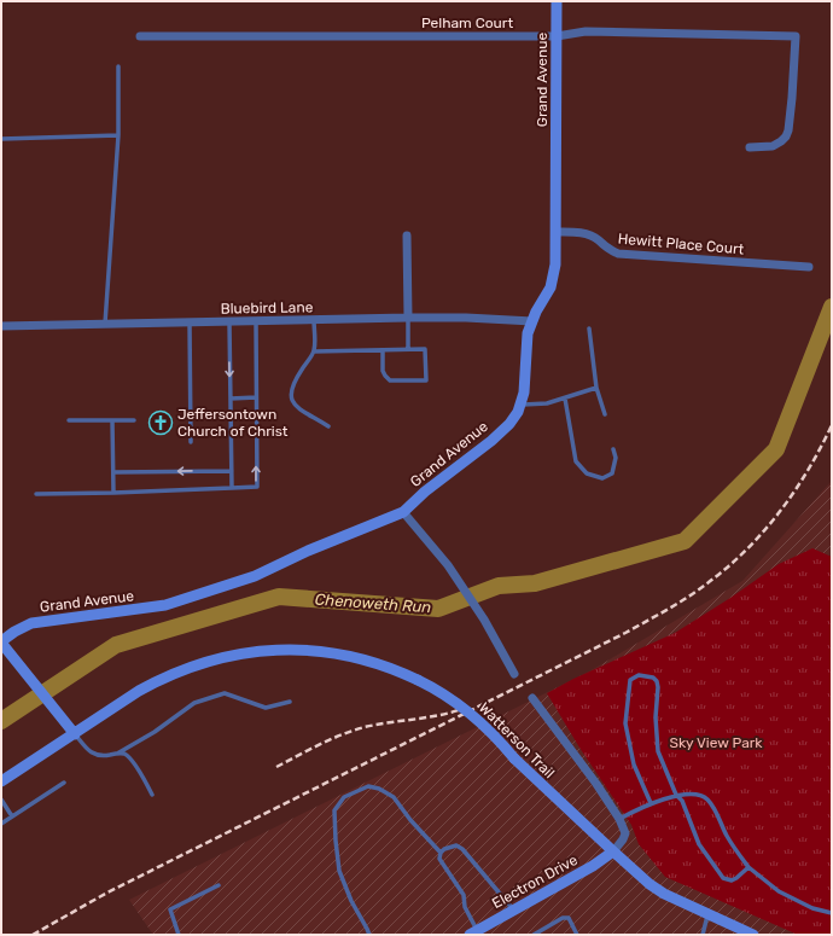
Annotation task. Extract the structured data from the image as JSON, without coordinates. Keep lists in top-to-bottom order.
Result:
{
  "streets": {
    "street": [
      "Pelham Court",
      "Grand Avenue",
      "Hewitt Place Court",
      "Bluebird Lane",
      "Watterson Trail",
      "Electron Drive"
    ]
  },
  "crossings": [
    ["Pelham Court", "Grand Avenue"],
    ["Grand Avenue", "Hewitt Place Court"],
    ["Grand Avenue", "Bluebird Lane"],
    ["Watterson Trail", "Electron Drive"]
  ],
  "water": ["Chenoweth Run"],
  "parks": ["Sky View Park"],
  "places": {
    "church": ["Jeffersontown Church of Christ"]
  }
}
